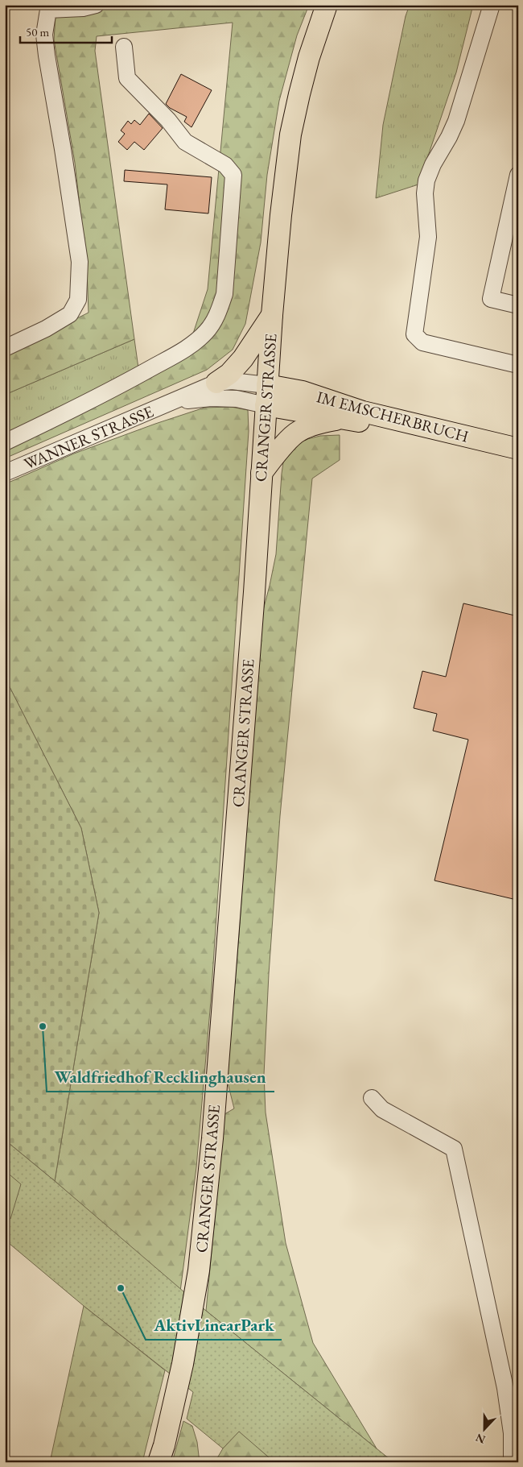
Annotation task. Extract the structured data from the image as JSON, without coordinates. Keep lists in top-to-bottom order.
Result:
{
  "streets": {
    "main road": ["CRANGER STRASSE", "IM EMSCHERBRUCH"],
    "street": ["WANNER STRASSE"]
  },
  "crossings": [
    ["CRANGER STRASSE", "IM EMSCHERBRUCH"],
    ["CRANGER STRASSE", "WANNER STRASSE"],
    ["IM EMSCHERBRUCH", "WANNER STRASSE"]
  ],
  "places": ["Waldfriedhof Recklinghausen", "AktivLinearPark"],
  "scale_bar": "50 m",
  "north": "bottom"
}
